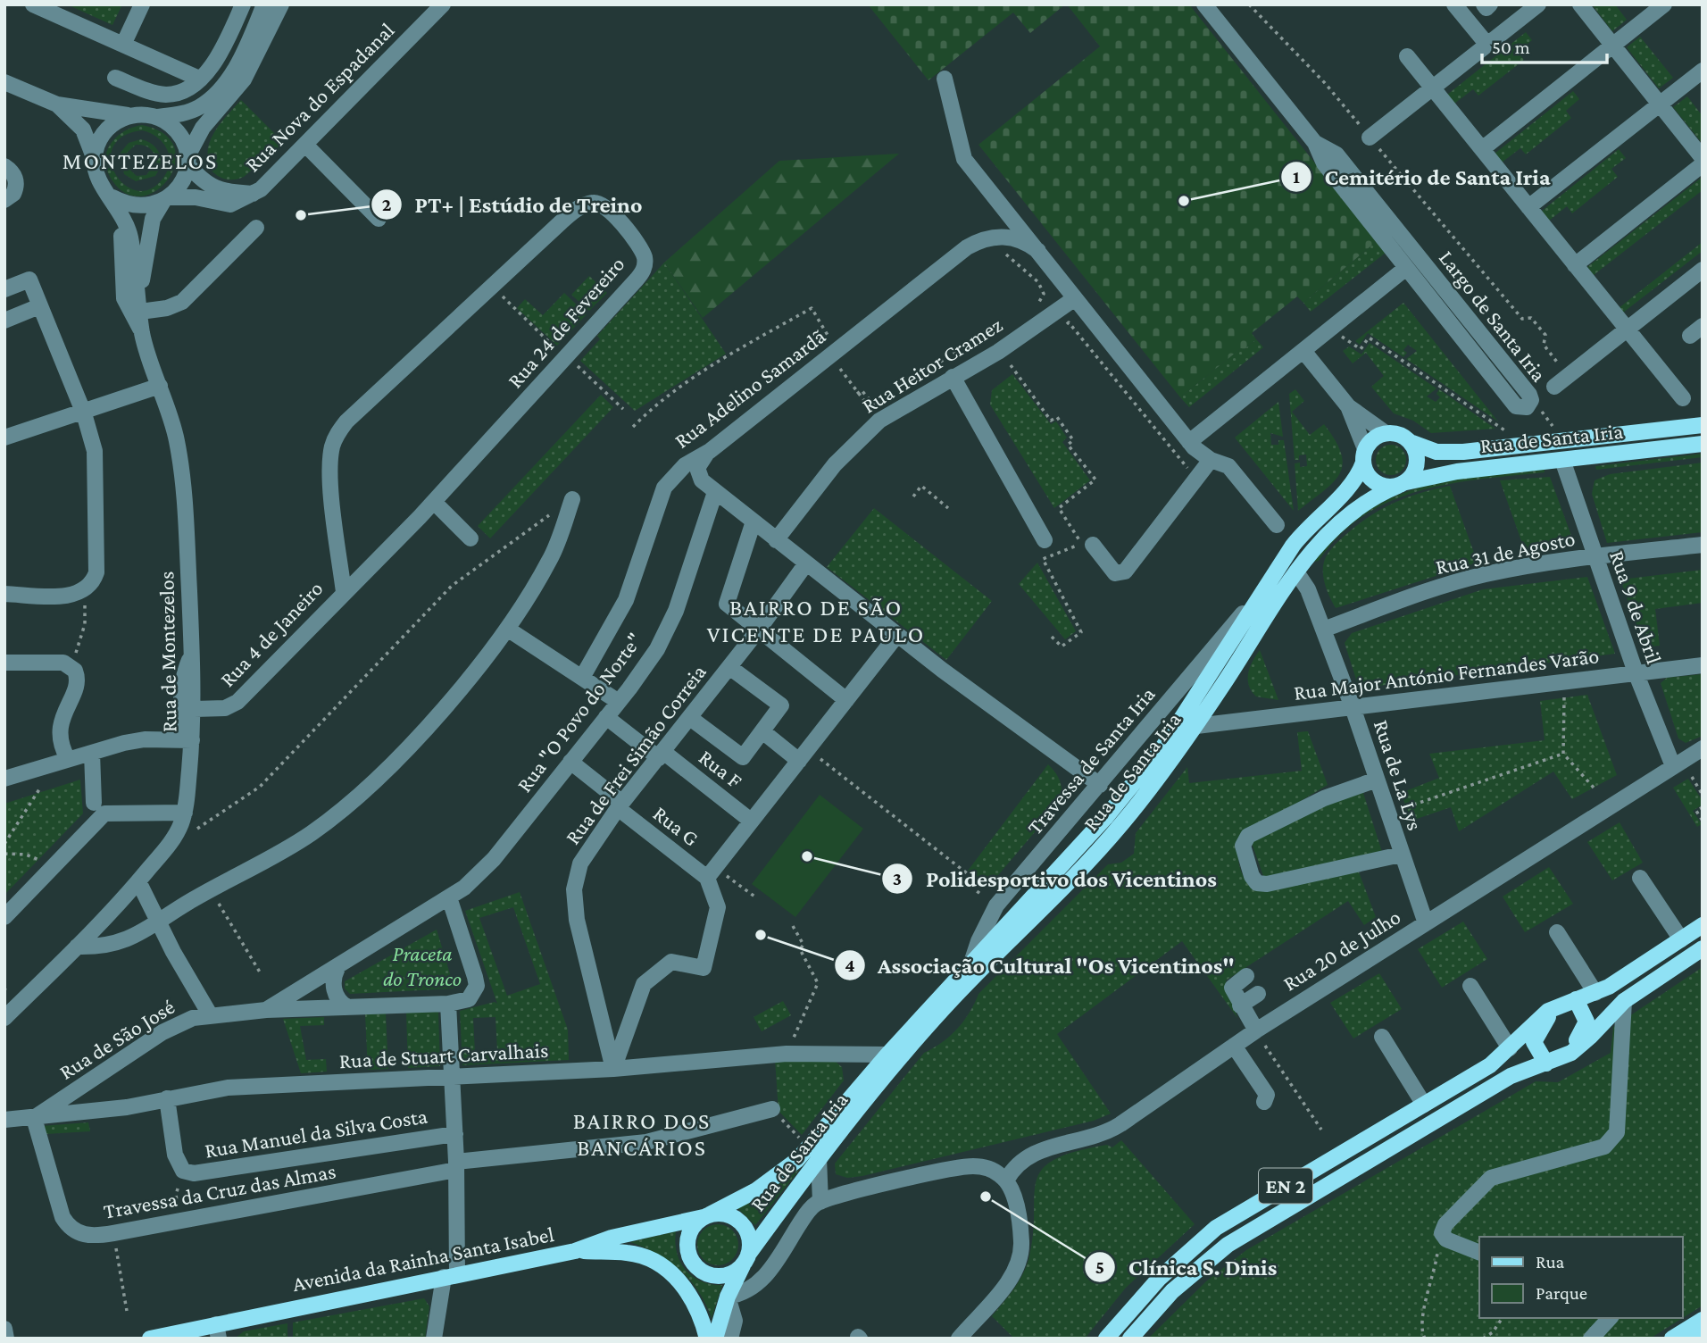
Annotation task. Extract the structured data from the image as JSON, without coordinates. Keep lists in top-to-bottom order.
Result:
{
  "streets": {
    "main road": ["Rua de Santa Iria", "EN 2", "Avenida da Rainha Santa Isabel"],
    "street": [
      "Rua Nova do Espadanal",
      "Largo de Santa Iria",
      "Rua 24 de Fevereiro",
      "Rua Heitor Cramez",
      "Rua Adelino Samardã",
      "Rua 31 de Agosto",
      "Rua 9 de Abril",
      "Rua 4 de Janeiro",
      "Rua de Montezelos",
      "Rua Major António Fernandes Varão",
      "Rua \"O Povo do Norte\"",
      "Rua de Frei Simão Correia",
      "Travessa de Santa Iria",
      "Rua F",
      "Rua de La Lys",
      "Rua G",
      "Rua 20 de Julho",
      "Rua de São José",
      "Rua de Stuart Carvalhais",
      "Rua Manuel da Silva Costa",
      "Travessa da Cruz das Almas"
    ]
  },
  "crossings": [
    ["Rua 24 de Fevereiro", "Rua 4 de Janeiro"],
    ["Rua de Santa Iria", "Rua 9 de Abril"],
    ["Rua de Santa Iria", "Rua Major António Fernandes Varão"],
    ["Rua de Santa Iria", "Travessa de Santa Iria"],
    ["Rua de Santa Iria", "Rua de La Lys"],
    ["Rua de Santa Iria", "Rua de Stuart Carvalhais"],
    ["Rua de Santa Iria", "Avenida da Rainha Santa Isabel"],
    ["Rua 31 de Agosto", "Rua 9 de Abril"],
    ["Rua 31 de Agosto", "Rua de La Lys"],
    ["Rua 9 de Abril", "Rua Major António Fernandes Varão"],
    ["Rua 9 de Abril", "Rua 20 de Julho"],
    ["Rua 4 de Janeiro", "Rua de Montezelos"],
    ["Rua Major António Fernandes Varão", "Rua de La Lys"],
    ["Rua \"O Povo do Norte\"", "Rua F"],
    ["Rua \"O Povo do Norte\"", "Rua G"],
    ["Rua de Frei Simão Correia", "Rua F"],
    ["Rua de Frei Simão Correia", "Rua G"],
    ["Rua de Frei Simão Correia", "Rua de Stuart Carvalhais"],
    ["Rua de La Lys", "Rua 20 de Julho"],
    ["Rua de São José", "Rua de Stuart Carvalhais"],
    ["Rua de São José", "Travessa da Cruz das Almas"],
    ["Rua de Stuart Carvalhais", "Rua Manuel da Silva Costa"],
    ["Rua de Stuart Carvalhais", "Travessa da Cruz das Almas"]
  ],
  "districts": ["MONTEZELOS", "BAIRRO DE SÃO VICENTE DE PAULO", "BAIRRO DOS BANCÁRIOS"],
  "parks": ["Praceta do Tronco"],
  "places": [
    "Cemitério de Santa Iria",
    "PT+ | Estúdio de Treino",
    "Polidesportivo dos Vicentinos",
    "Associação Cultural \"Os Vicentinos\"",
    "Clínica S. Dinis"
  ],
  "legend": ["Rua", "Parque"],
  "scale_bar": "50 m"
}
